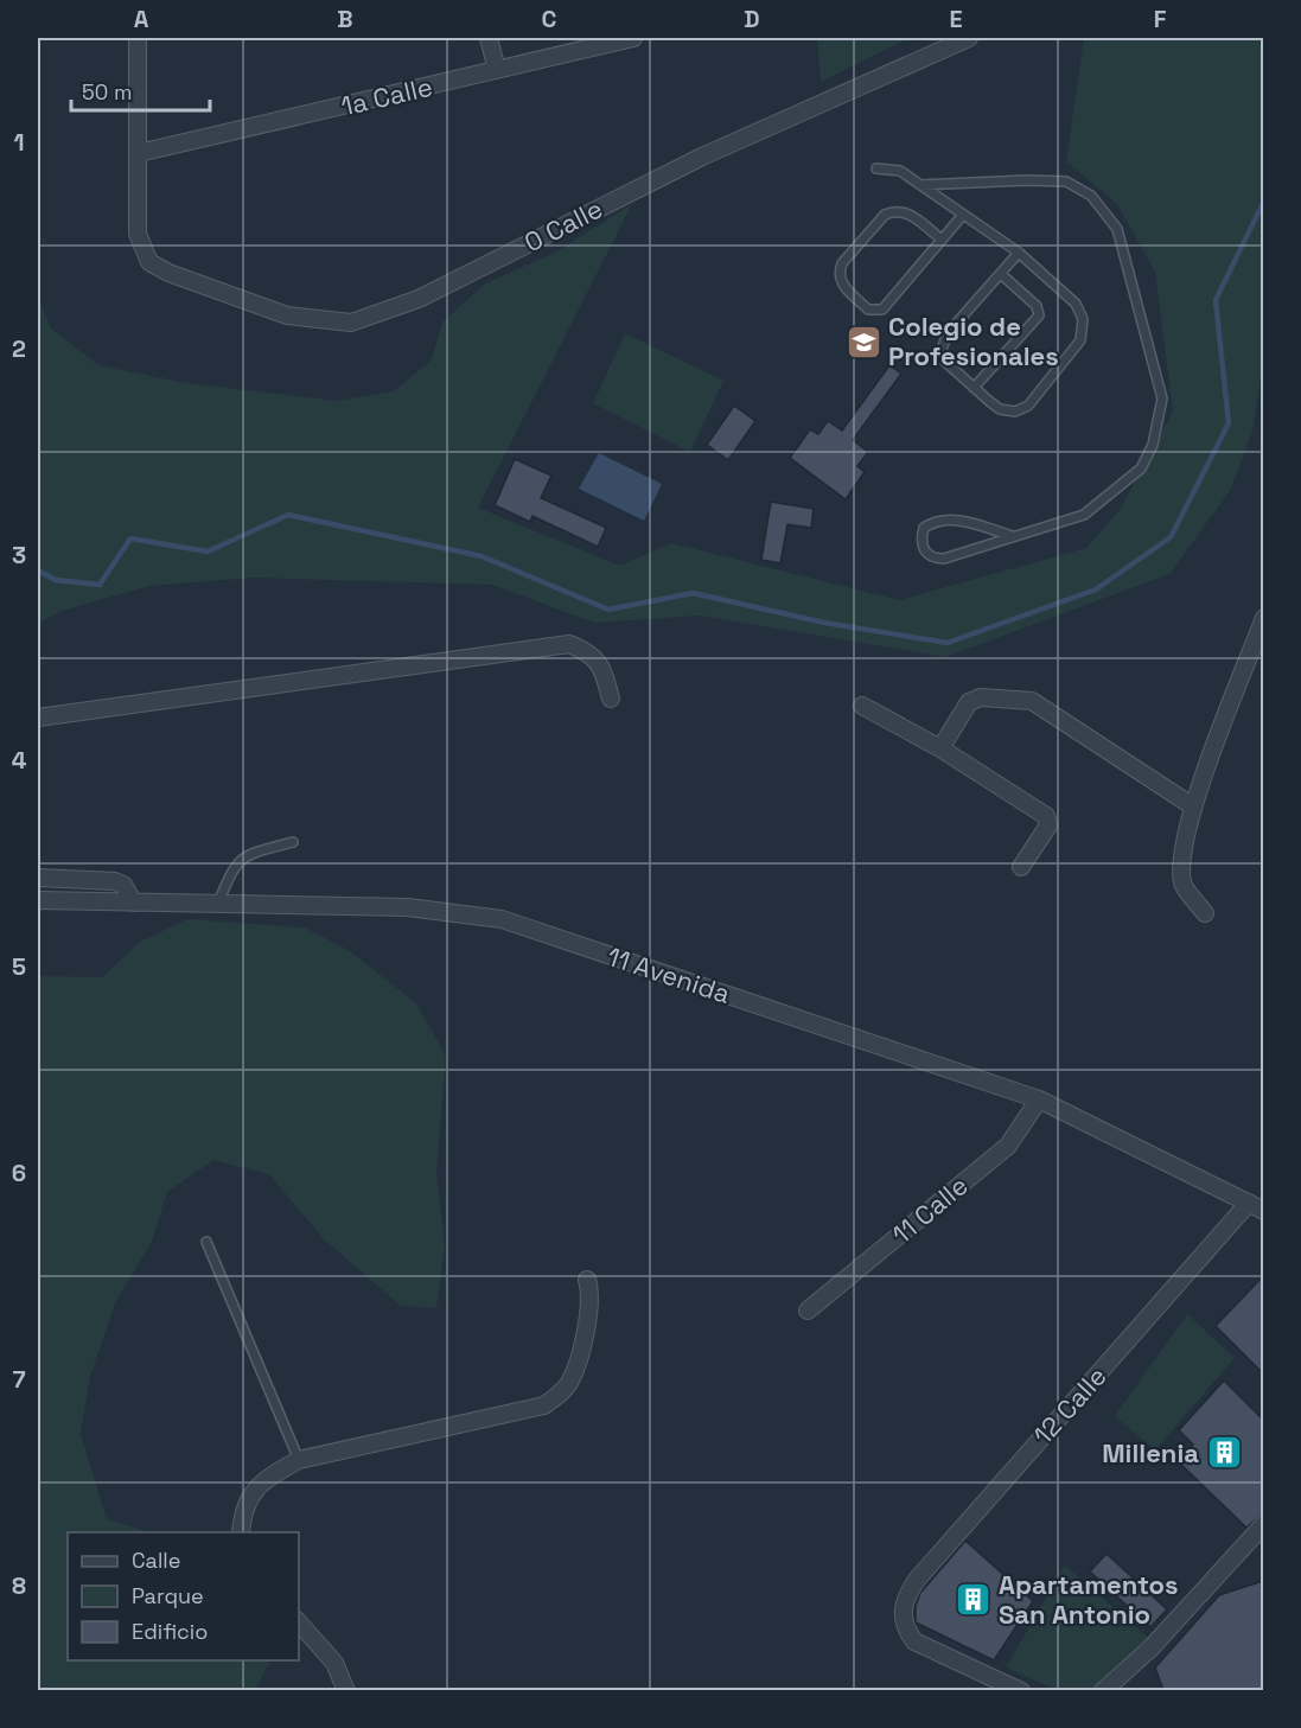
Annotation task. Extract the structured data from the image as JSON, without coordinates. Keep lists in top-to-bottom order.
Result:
{
  "streets": {
    "street": [
      "1a Calle",
      "0 Calle",
      "11 Avenida",
      "11 Calle",
      "12 Calle"
    ]
  },
  "crossings": [
    ["1a Calle", "0 Calle"],
    ["11 Avenida", "11 Calle"],
    ["11 Avenida", "12 Calle"]
  ],
  "places": {
    "school or university": ["Colegio de Profesionales"],
    "building": ["Millenia", "Apartamentos San Antonio"]
  },
  "legend": ["Calle", "Parque", "Edificio"],
  "scale_bar": "50 m",
  "grid": {
    "columns": [
      "A",
      "B",
      "C",
      "D",
      "E",
      "F"
    ],
    "rows": [
      "1",
      "2",
      "3",
      "4",
      "5",
      "6",
      "7",
      "8"
    ]
  }
}
